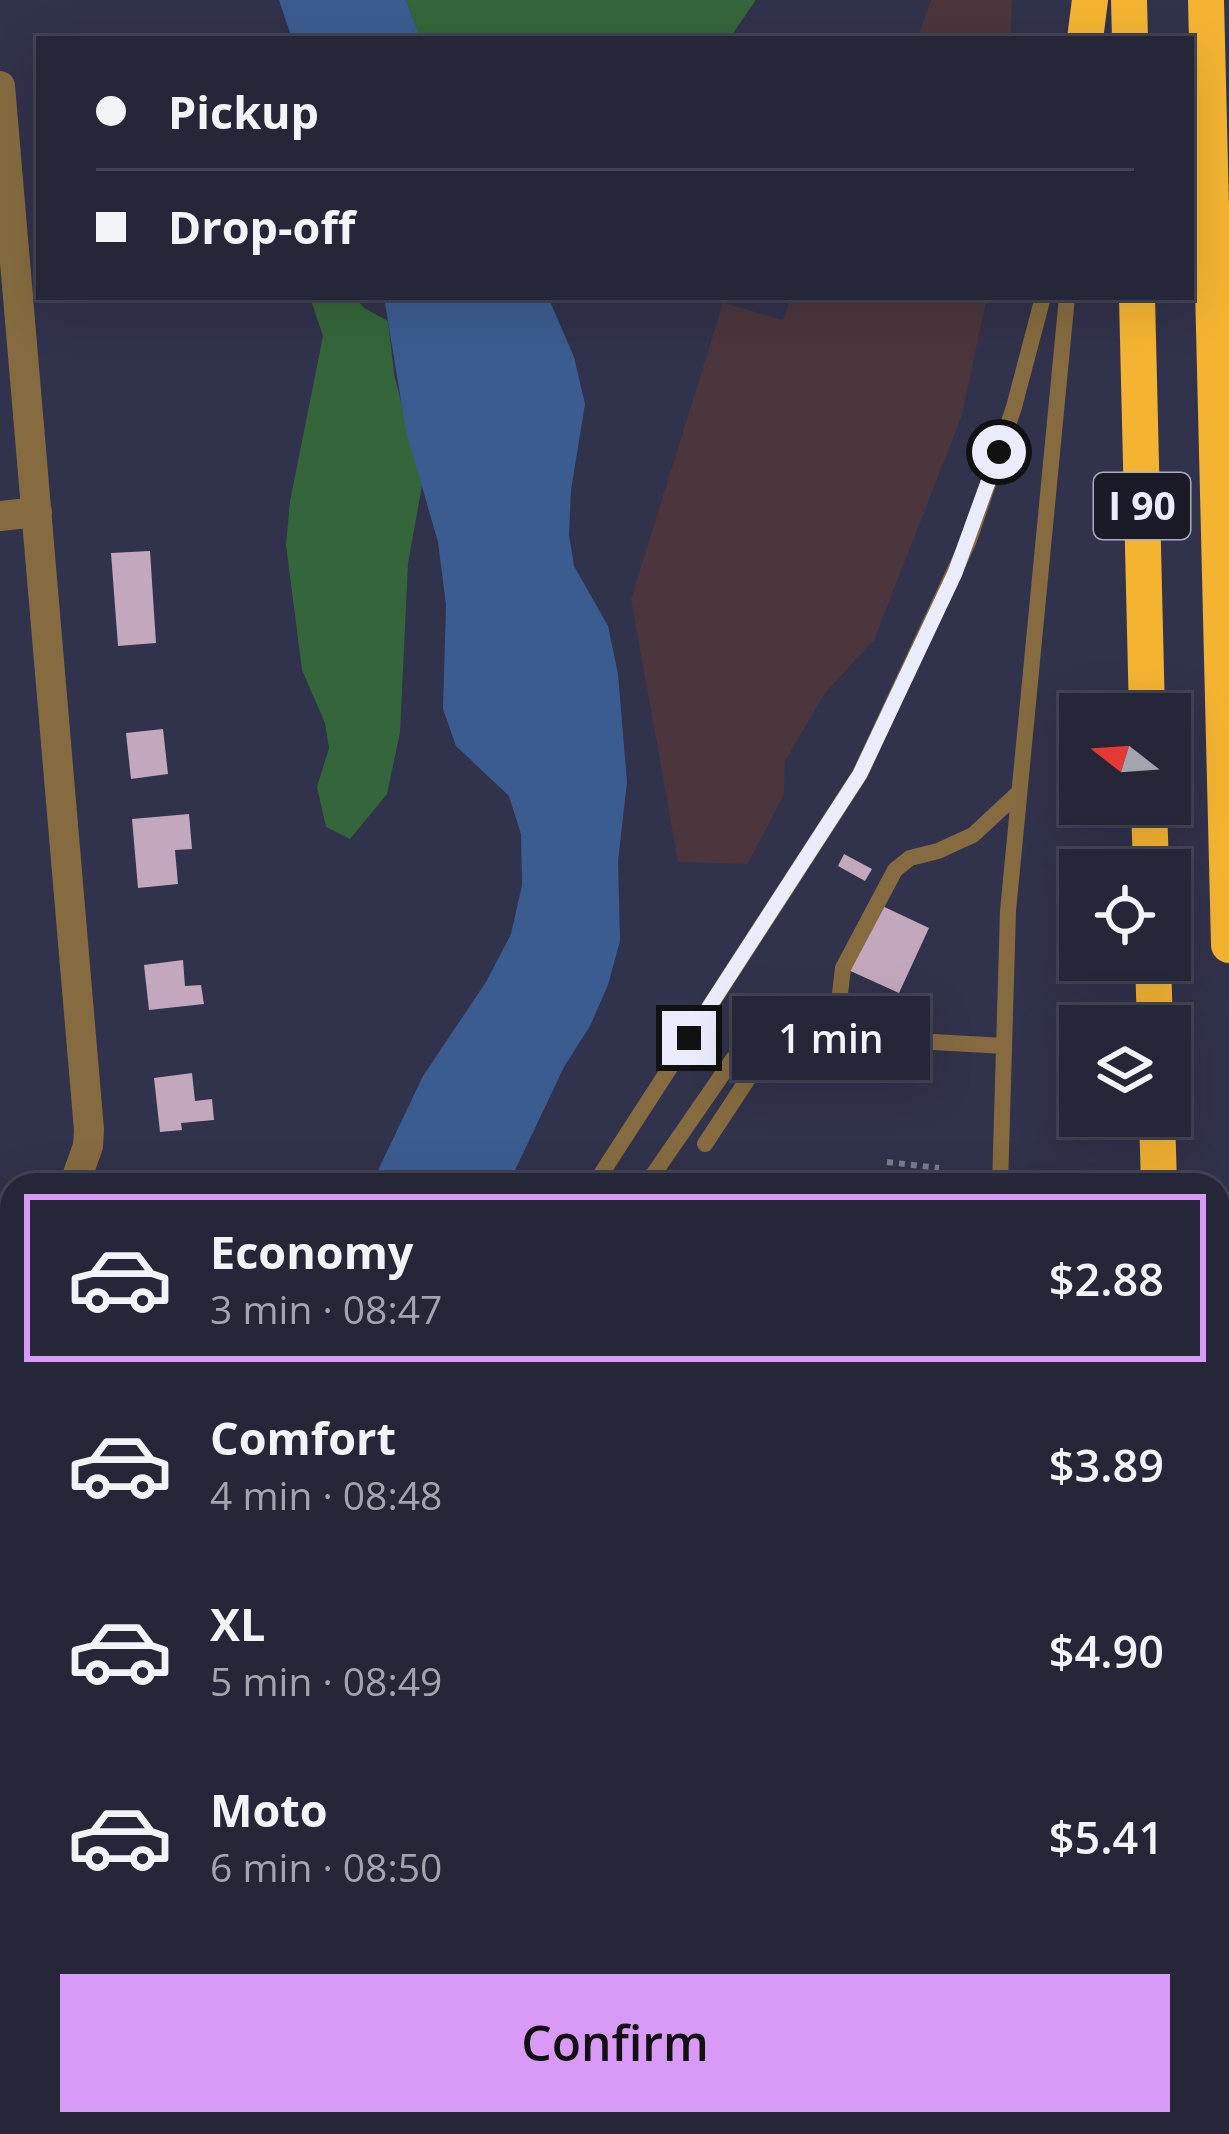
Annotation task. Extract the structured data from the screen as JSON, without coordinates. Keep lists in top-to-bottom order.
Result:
{
  "streets": {
    "highway": ["I 90"]
  },
  "north": "left",
  "page": {
    "banner": ["Pickup", "Drop-off"],
    "bubble": "1 min",
    "list": [
      {
        "name": "Economy",
        "note": "3 min · 08:47",
        "value": "$2.88"
      },
      {
        "name": "Comfort",
        "note": "4 min · 08:48",
        "value": "$3.89"
      },
      {
        "name": "XL",
        "note": "5 min · 08:49",
        "value": "$4.90"
      },
      {
        "name": "Moto",
        "note": "6 min · 08:50",
        "value": "$5.41"
      }
    ],
    "buttons": "Confirm"
  }
}
